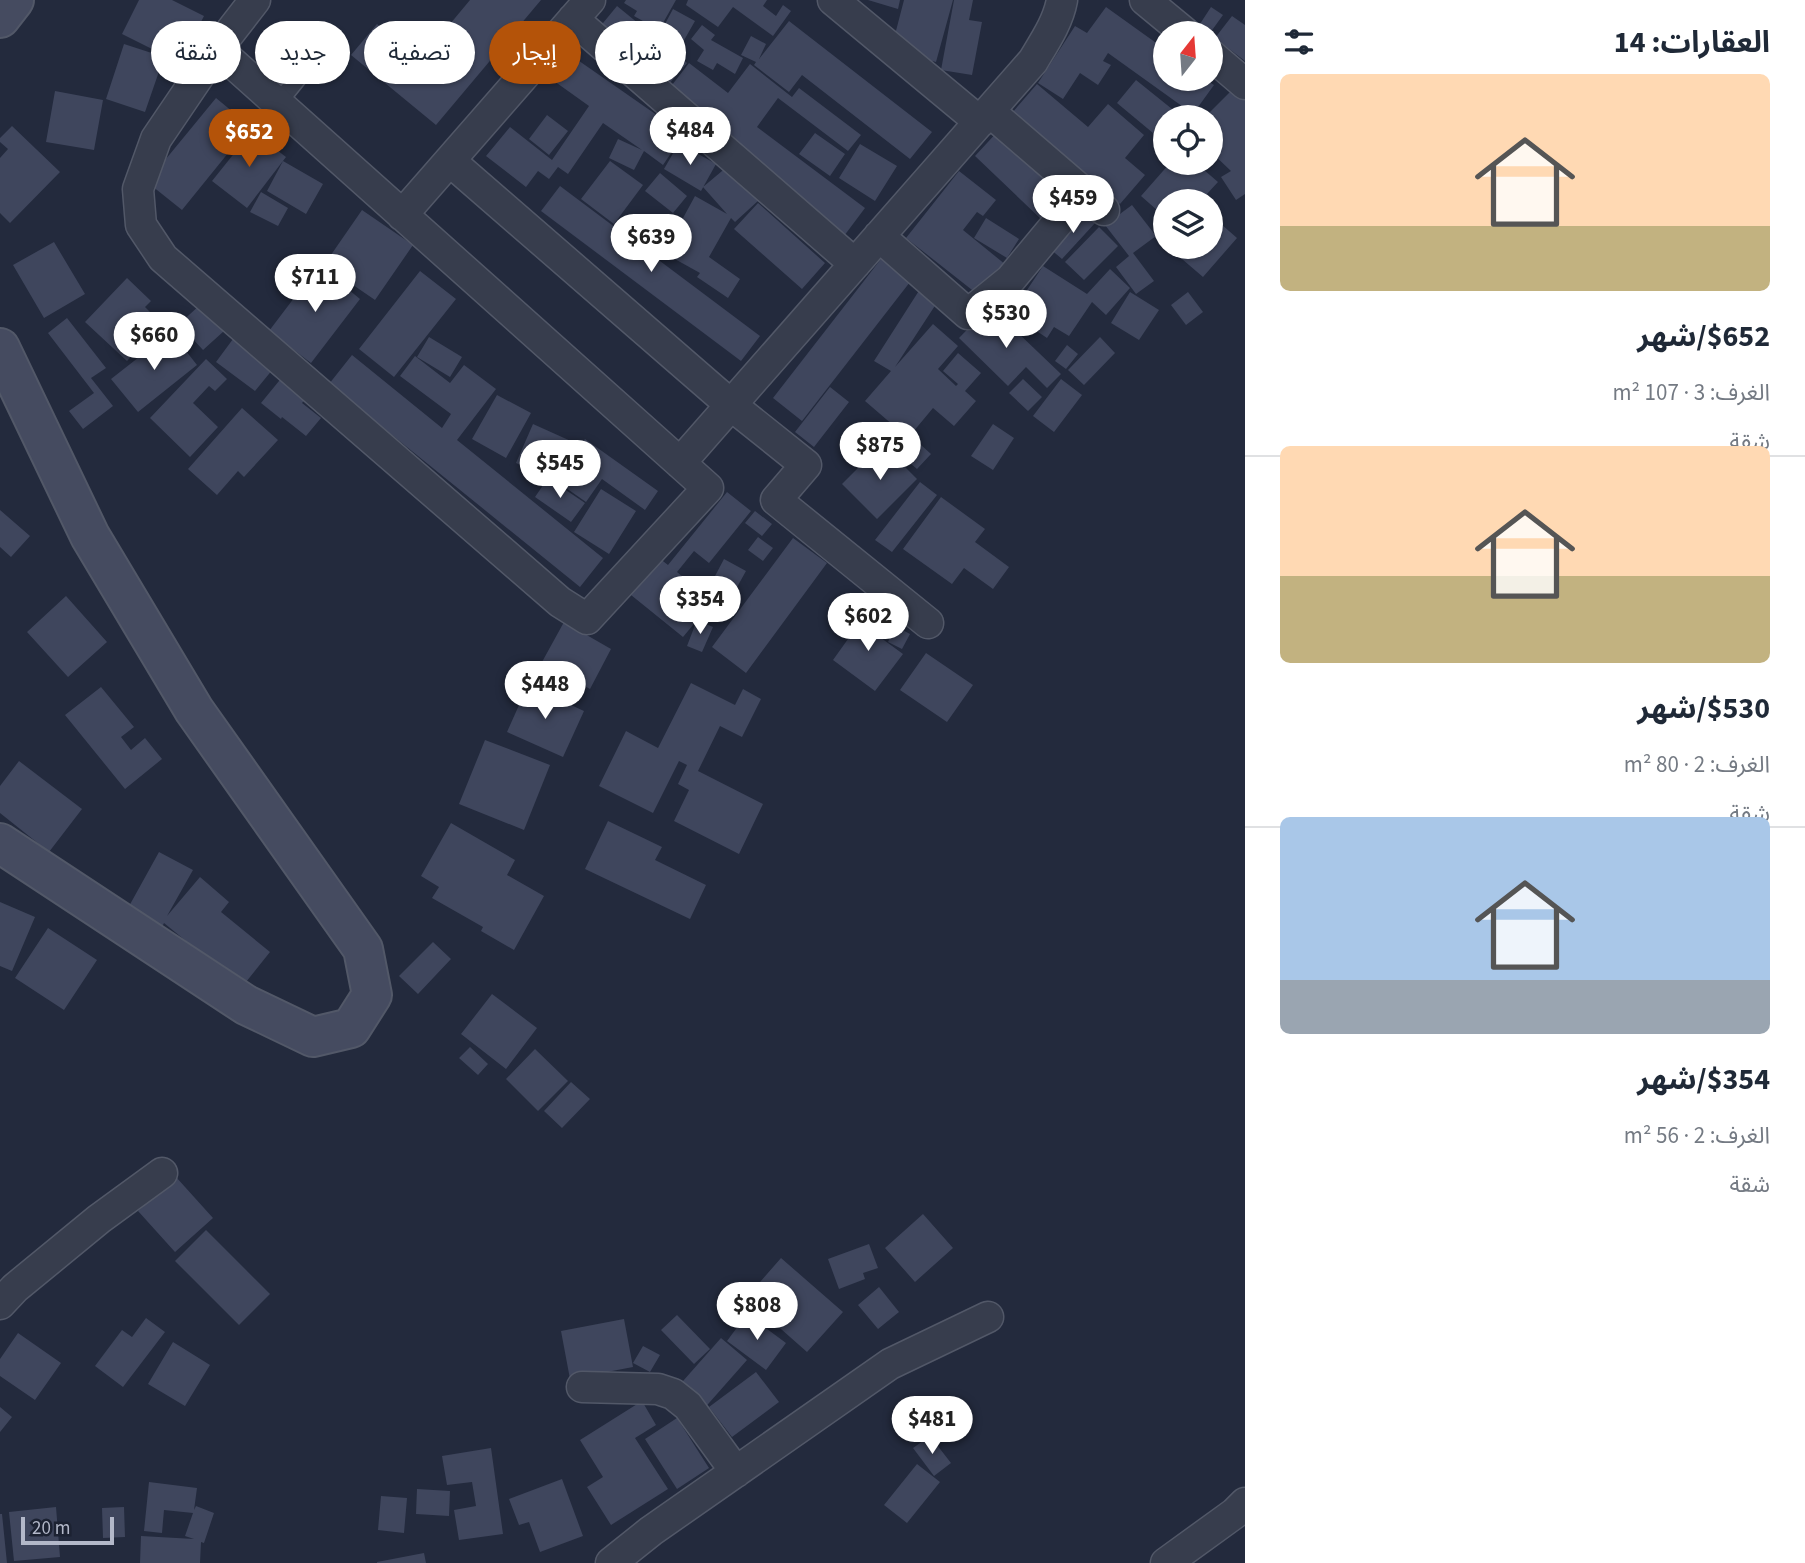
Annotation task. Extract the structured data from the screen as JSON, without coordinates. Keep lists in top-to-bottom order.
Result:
{
  "scale_bar": "20 m",
  "north": "top",
  "page": {
    "heading": "العقارات: 14",
    "chip": [
      "شراء",
      "إيجار",
      "تصفية",
      "جديد",
      "شقة"
    ],
    "list": [
      {
        "name": "$652/شهر",
        "note": "الغرف: 3 · 107 m² · شقة"
      },
      {
        "name": "$530/شهر",
        "note": "الغرف: 2 · 80 m² · شقة"
      },
      {
        "name": "$354/شهر",
        "note": "الغرف: 2 · 56 m² · شقة"
      }
    ],
    "price": [
      "$484",
      "$652",
      "$459",
      "$639",
      "$711",
      "$530",
      "$660",
      "$875",
      "$545",
      "$354",
      "$602",
      "$448",
      "$808",
      "$481"
    ],
    "scale": "20 m"
  }
}
